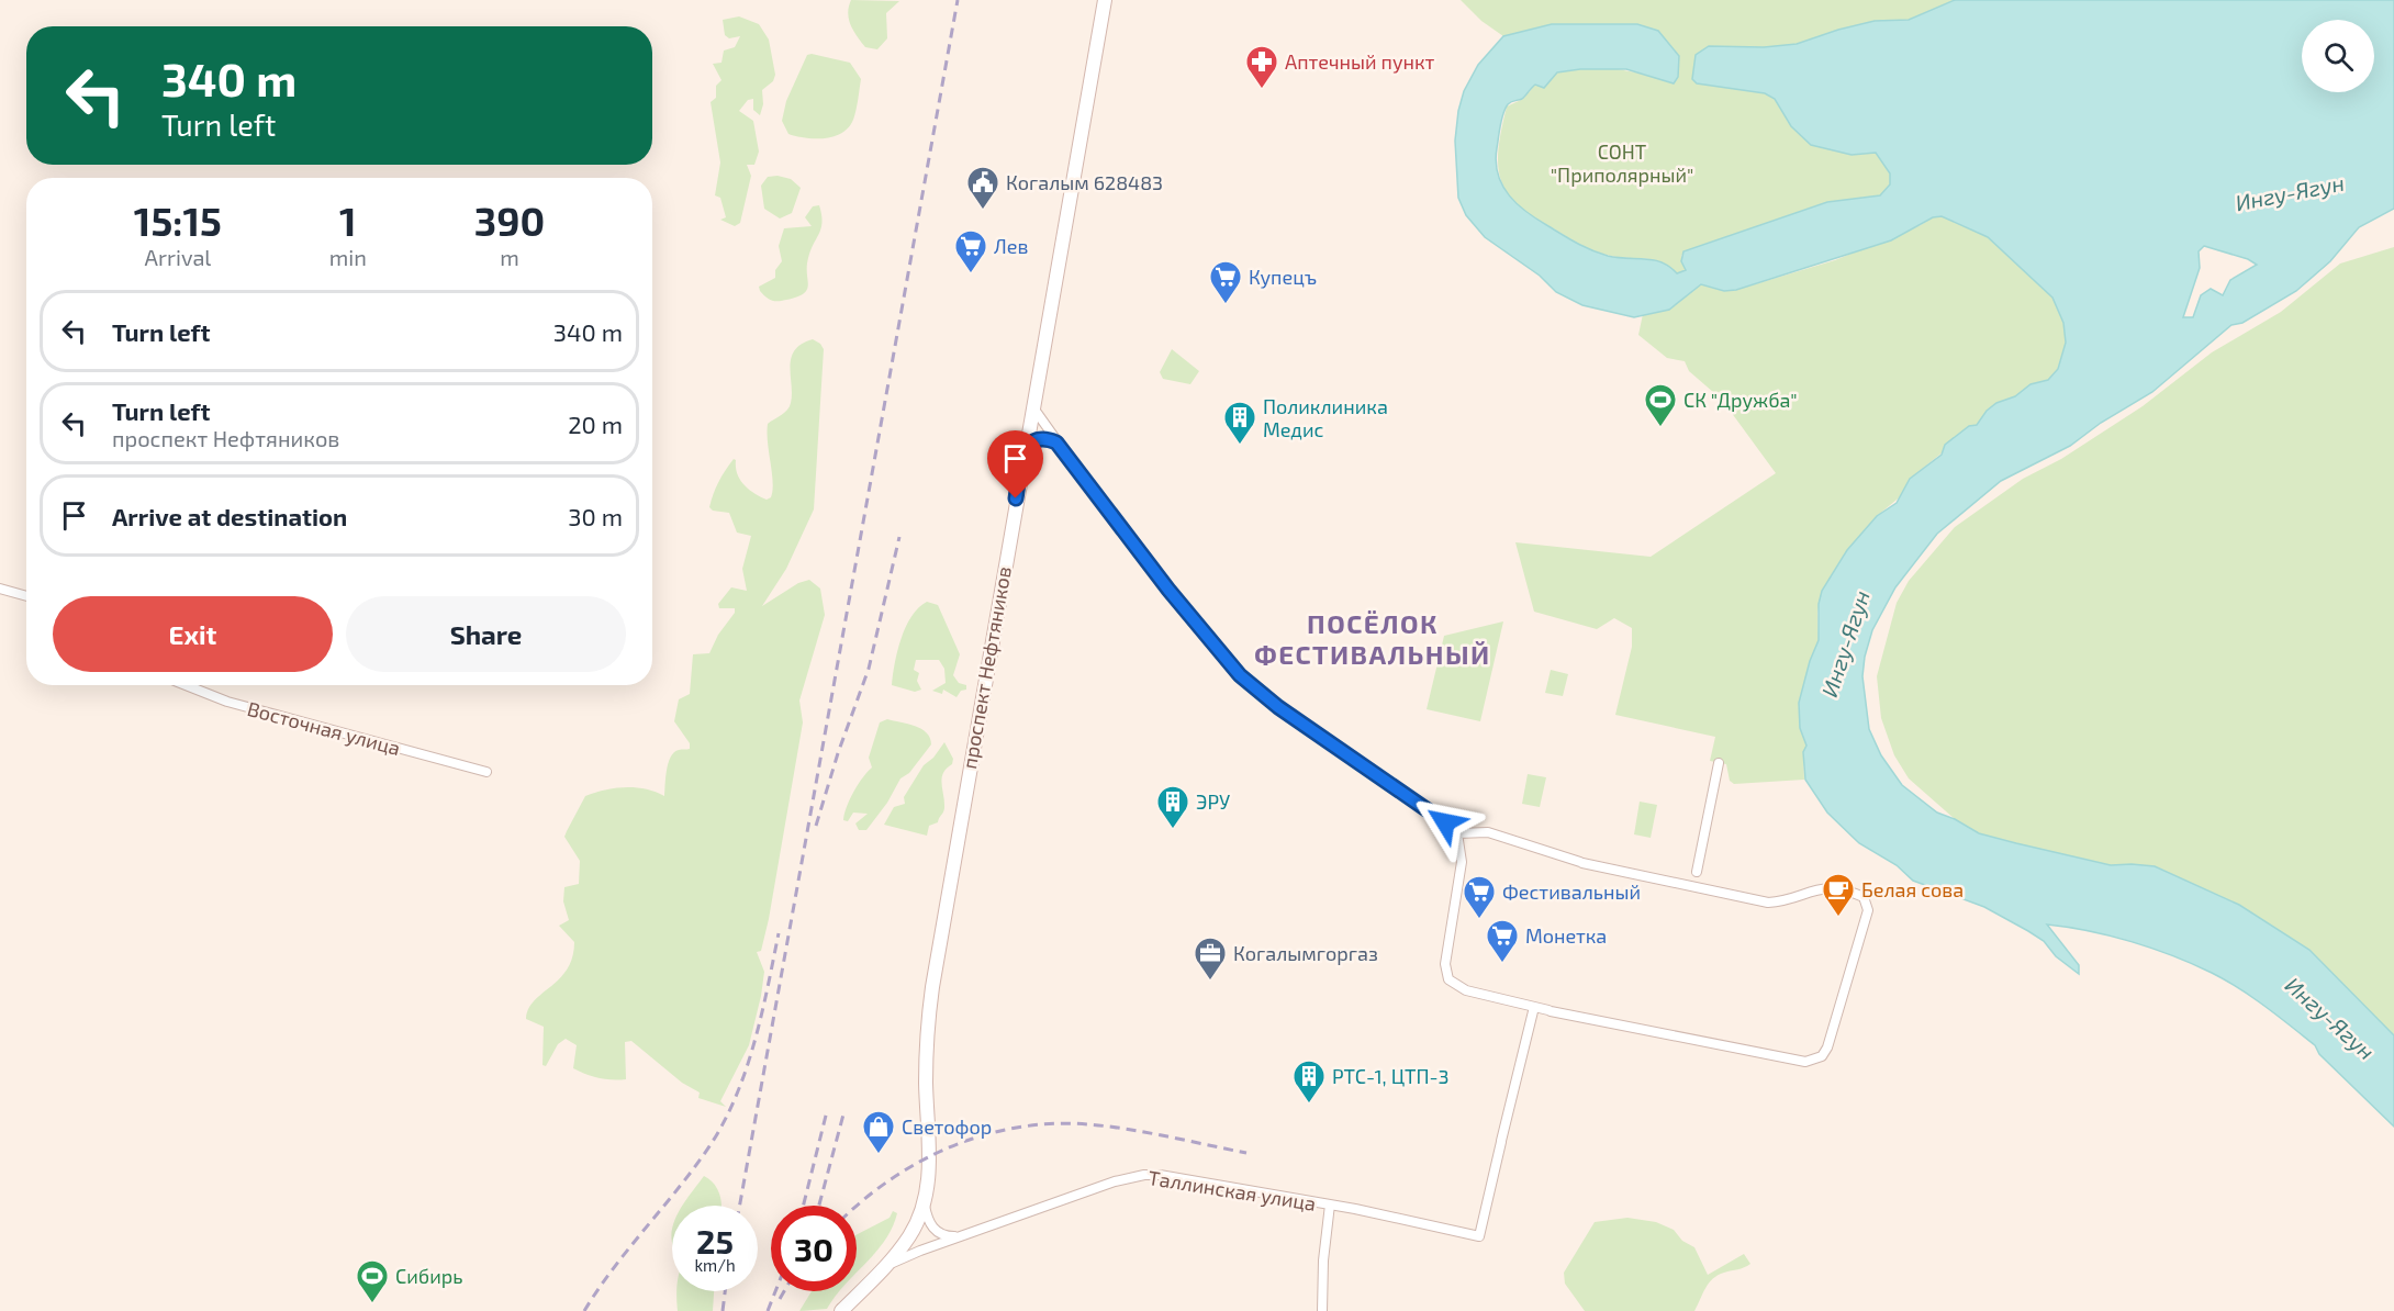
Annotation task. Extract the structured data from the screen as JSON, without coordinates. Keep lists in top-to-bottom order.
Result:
{
  "streets": {
    "main road": ["проспект Нефтяников"],
    "street": ["Восточная улица", "Таллинская улица"]
  },
  "crossings": [
    ["проспект Нефтяников", "Таллинская улица"]
  ],
  "districts": ["ПОСЁЛОК ФЕСТИВАЛЬНЫЙ"],
  "water": ["Ингу-Ягун"],
  "parks": ["СОНТ \"Приполярный\""],
  "places": {
    "pharmacy": ["Аптечный пункт"],
    "public building": ["Когалым 628483"],
    "supermarket": [
      "Лев",
      "Купецъ",
      "Фестивальный",
      "Монетка"
    ],
    "sports": ["СК \"Дружба\"", "Сибирь"],
    "building": ["Поликлиника Медис", "ЭРУ", "РТС-1, ЦТП-3"],
    "cafe": ["Белая сова"],
    "office": ["Когалымгоргаз"],
    "shop": ["Светофор"]
  },
  "page": {
    "turn": ["340 m", "Turn left"],
    "eta": [
      "15:15",
      "Arrival",
      "1",
      "min",
      "390",
      "m"
    ],
    "list": [
      {
        "name": "Turn left",
        "value": "340 m"
      },
      {
        "name": "Turn left",
        "note": "проспект Нефтяников",
        "value": "20 m"
      },
      {
        "name": "Arrive at destination",
        "value": "30 m"
      }
    ],
    "buttons": ["Exit", "Share"],
    "speed": "25 km/h",
    "limit": "30"
  }
}
